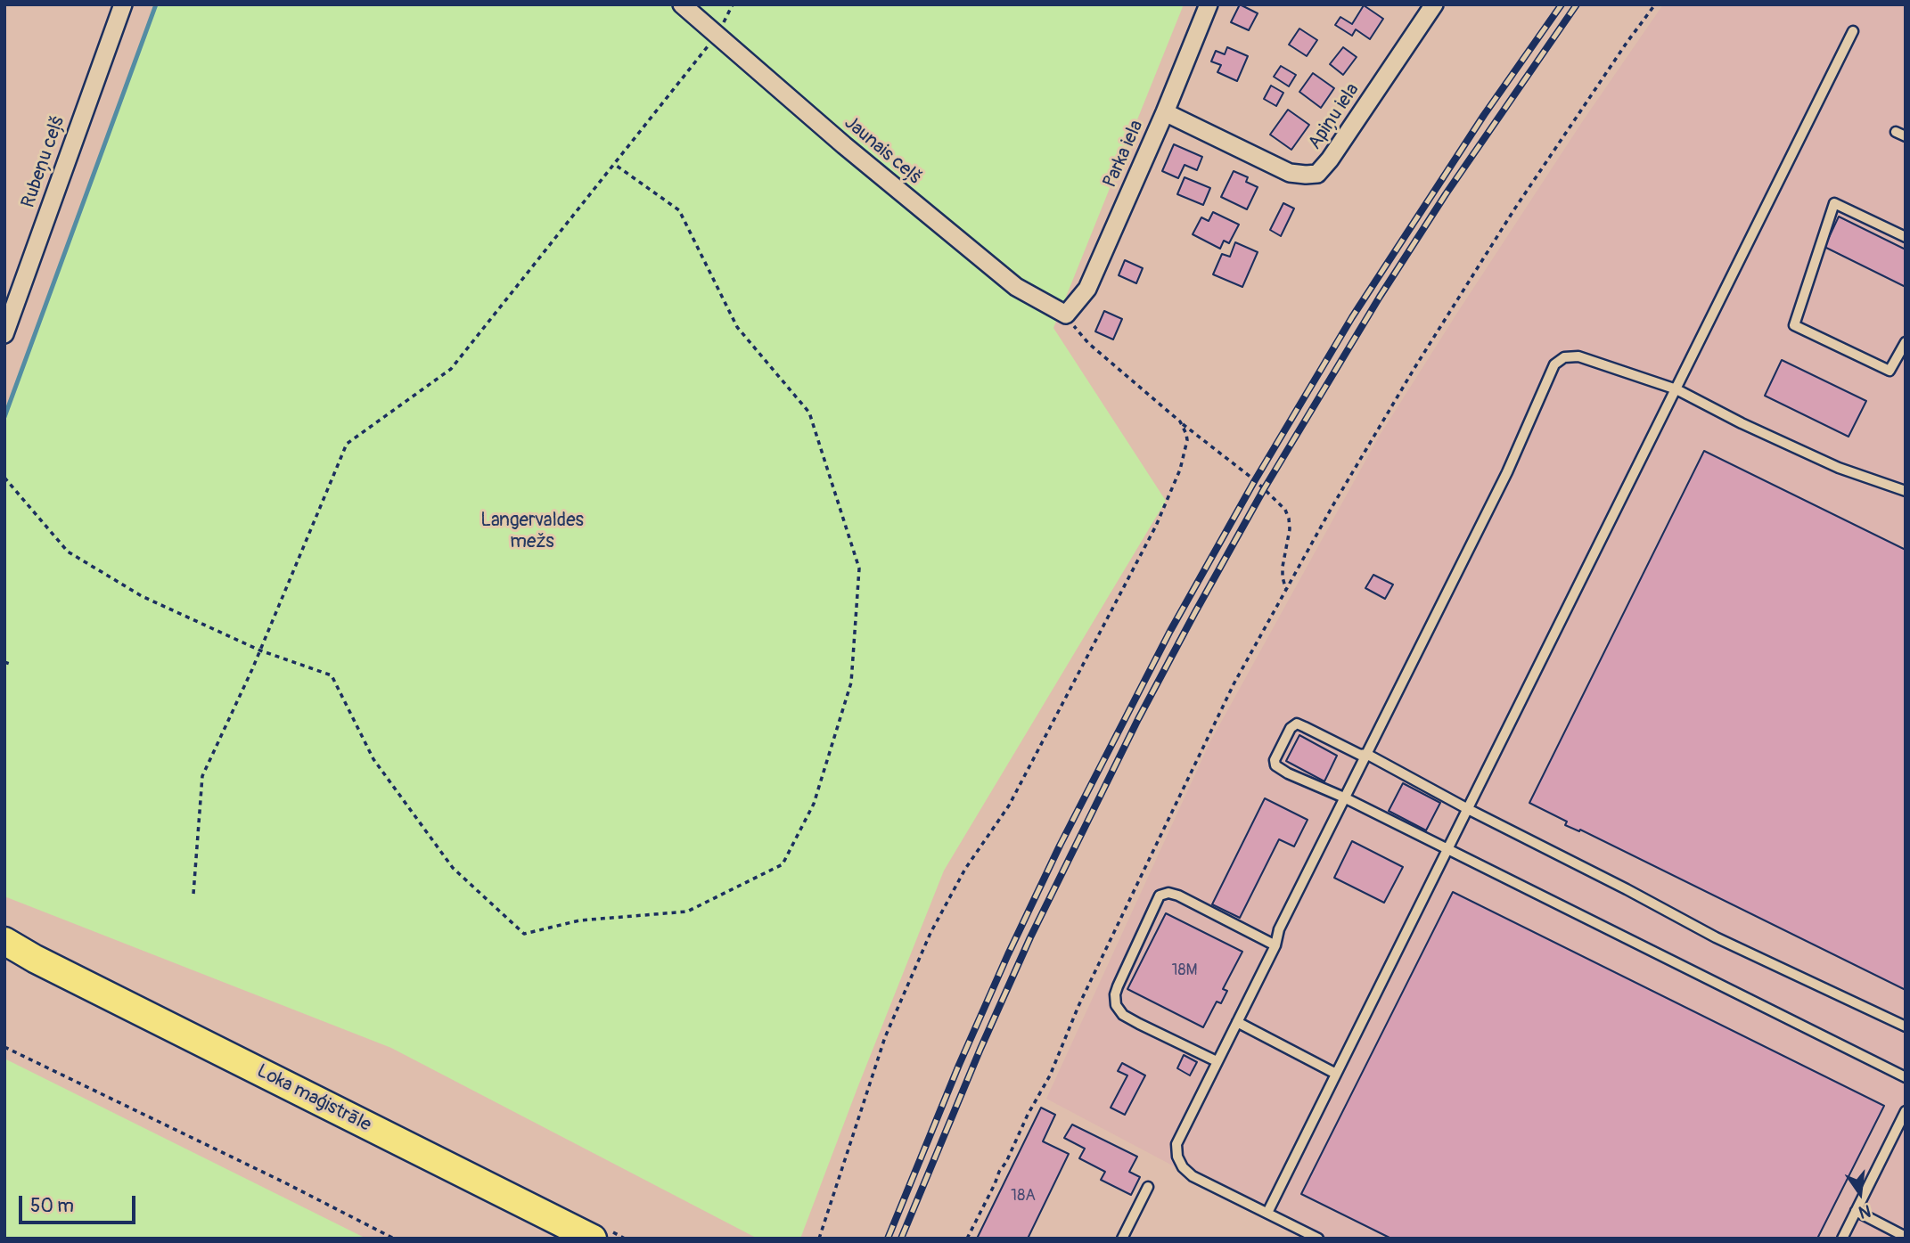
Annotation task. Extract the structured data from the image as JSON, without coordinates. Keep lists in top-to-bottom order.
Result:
{
  "streets": {
    "main road": ["Loka maģistrāle"],
    "street": [
      "Apiņu iela",
      "Jaunais ceļš",
      "Parka iela",
      "Rubeņu ceļš"
    ]
  },
  "crossings": [
    ["Apiņu iela", "Parka iela"],
    ["Jaunais ceļš", "Parka iela"]
  ],
  "parks": ["Langervaldes mežs"],
  "house_numbers": ["18M", "18A"],
  "scale_bar": "50 m",
  "north": "bottom"
}
